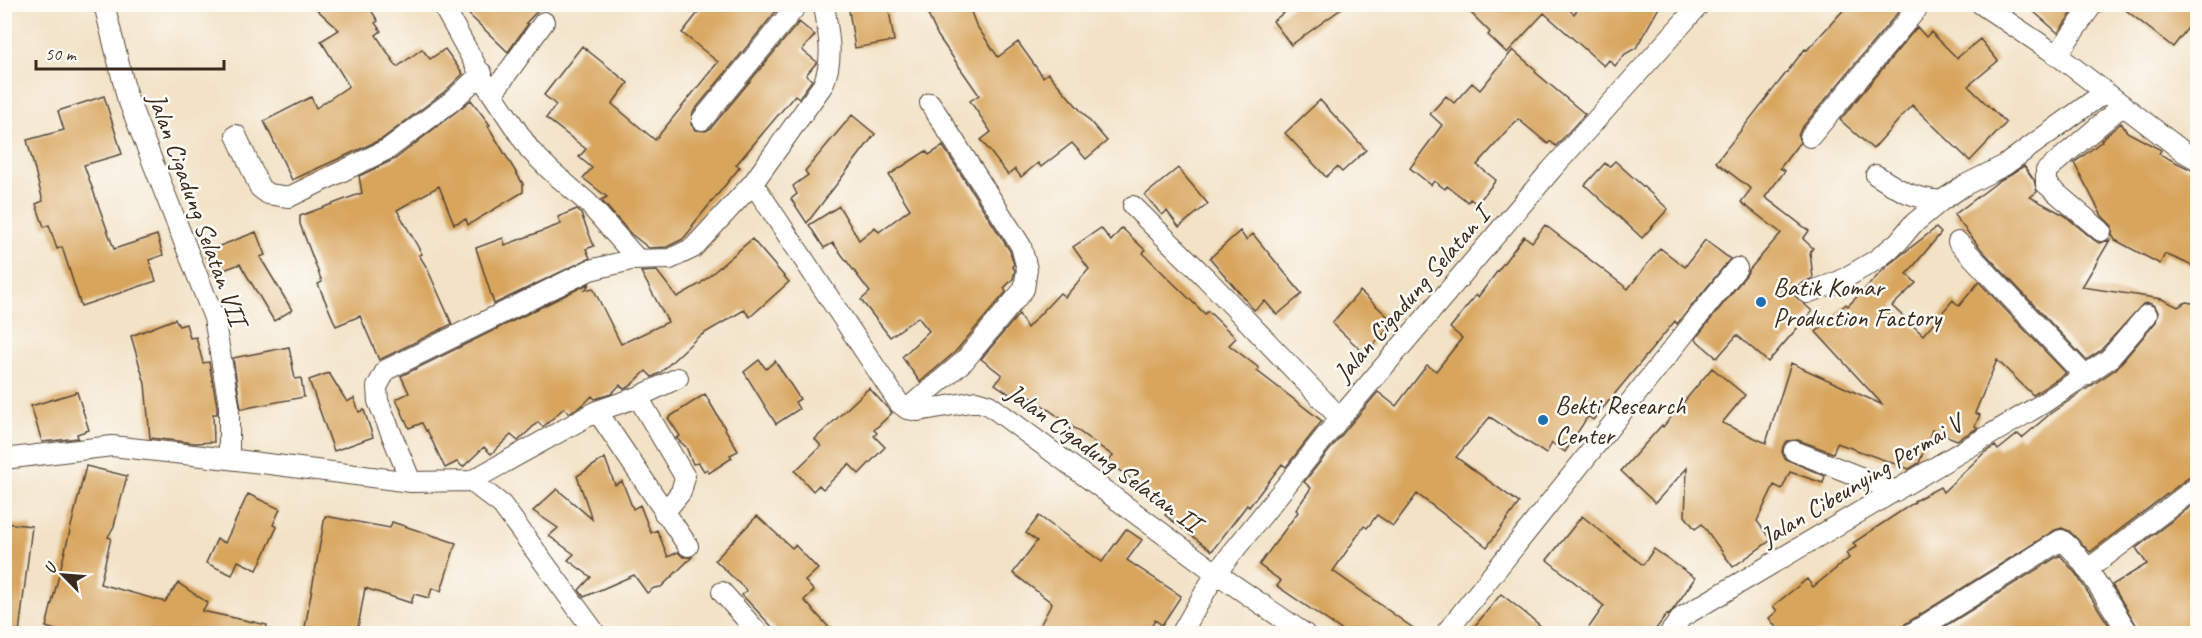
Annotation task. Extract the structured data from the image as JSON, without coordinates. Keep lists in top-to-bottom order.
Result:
{
  "streets": {
    "street": [
      "Jalan Cigadung Selatan VII",
      "Jalan Cigadung Selatan I",
      "Jalan Cigadung Selatan II",
      "Jalan Cibeunying Permai V"
    ]
  },
  "crossings": [
    ["Jalan Cigadung Selatan I", "Jalan Cigadung Selatan II"]
  ],
  "places": ["Batik Komar Production Factory", "Bekti Research Center"],
  "scale_bar": "50 m",
  "north": "top left"
}
